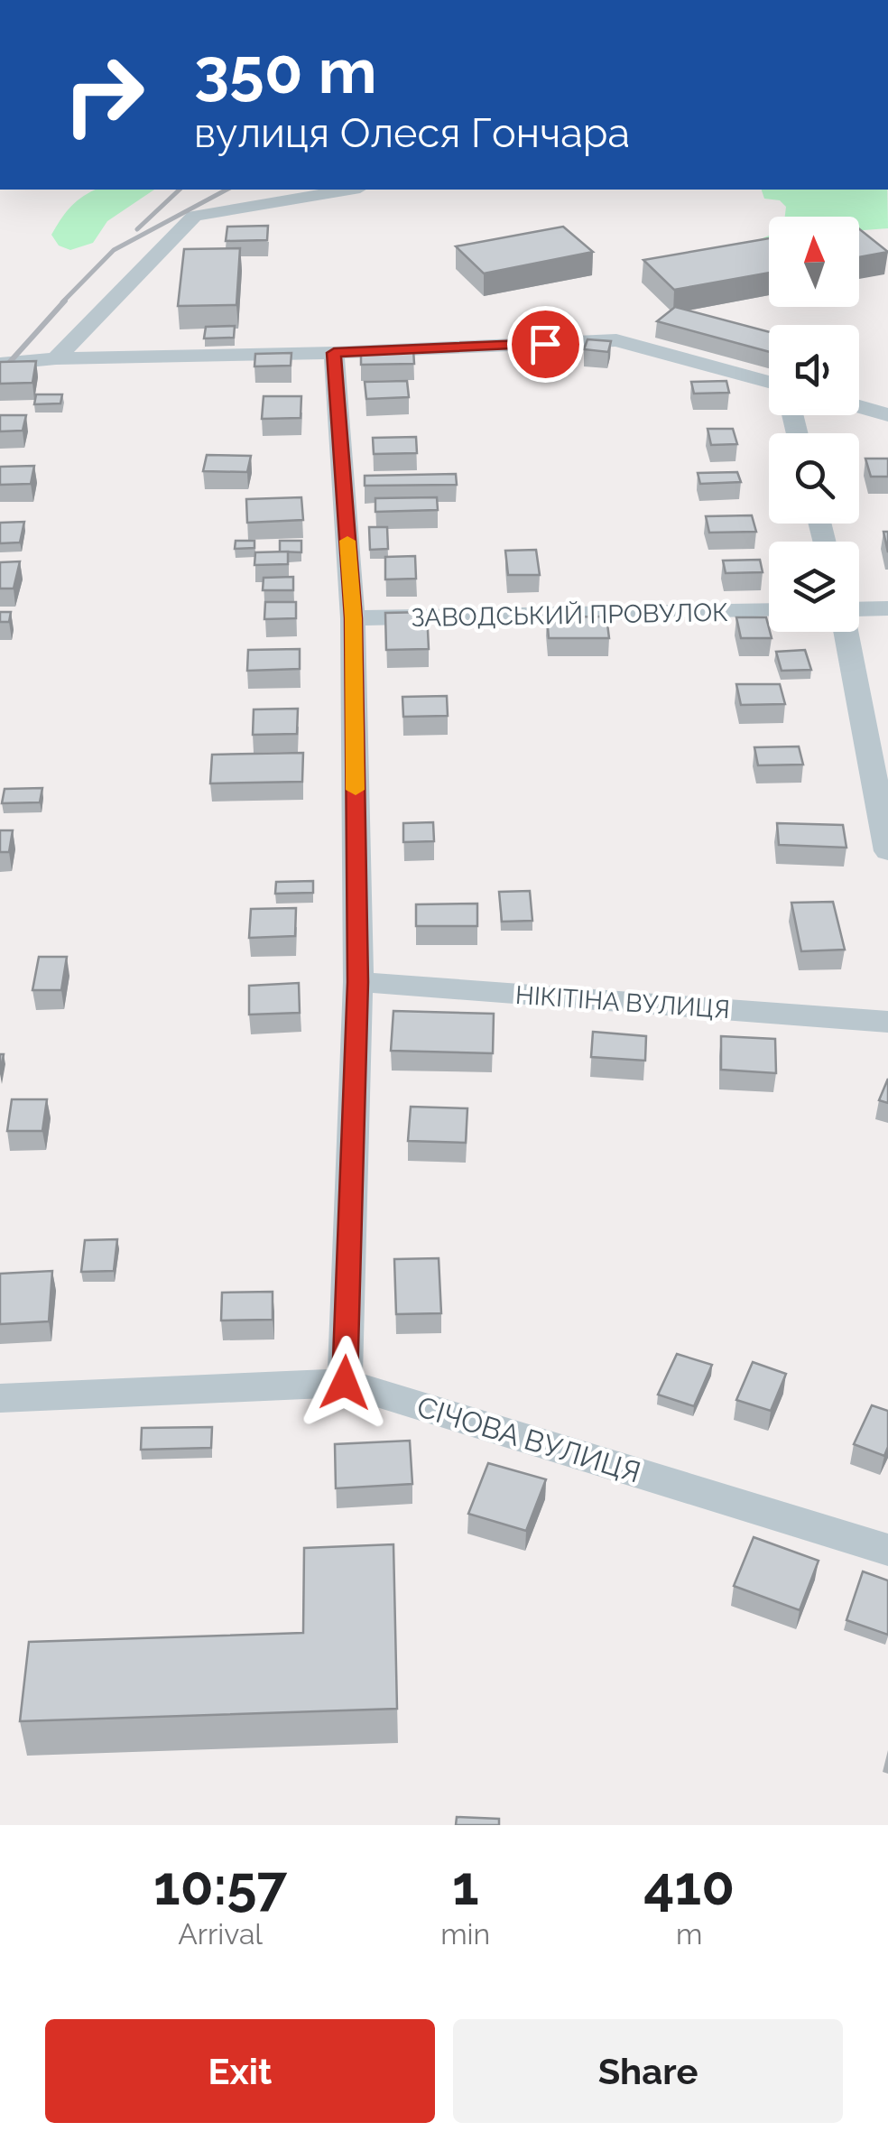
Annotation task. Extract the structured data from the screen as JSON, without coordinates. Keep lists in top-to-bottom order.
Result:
{
  "streets": {
    "street": ["ЗАВОДСЬКИЙ ПРОВУЛОК", "НІКІТІНА ВУЛИЦЯ", "СІЧОВА ВУЛИЦЯ"]
  },
  "north": "top",
  "page": {
    "turn": ["350 m", "вулиця Олеся Гончара"],
    "eta": [
      "10:57",
      "Arrival",
      "1",
      "min",
      "410",
      "m"
    ],
    "buttons": ["Exit", "Share"]
  }
}
